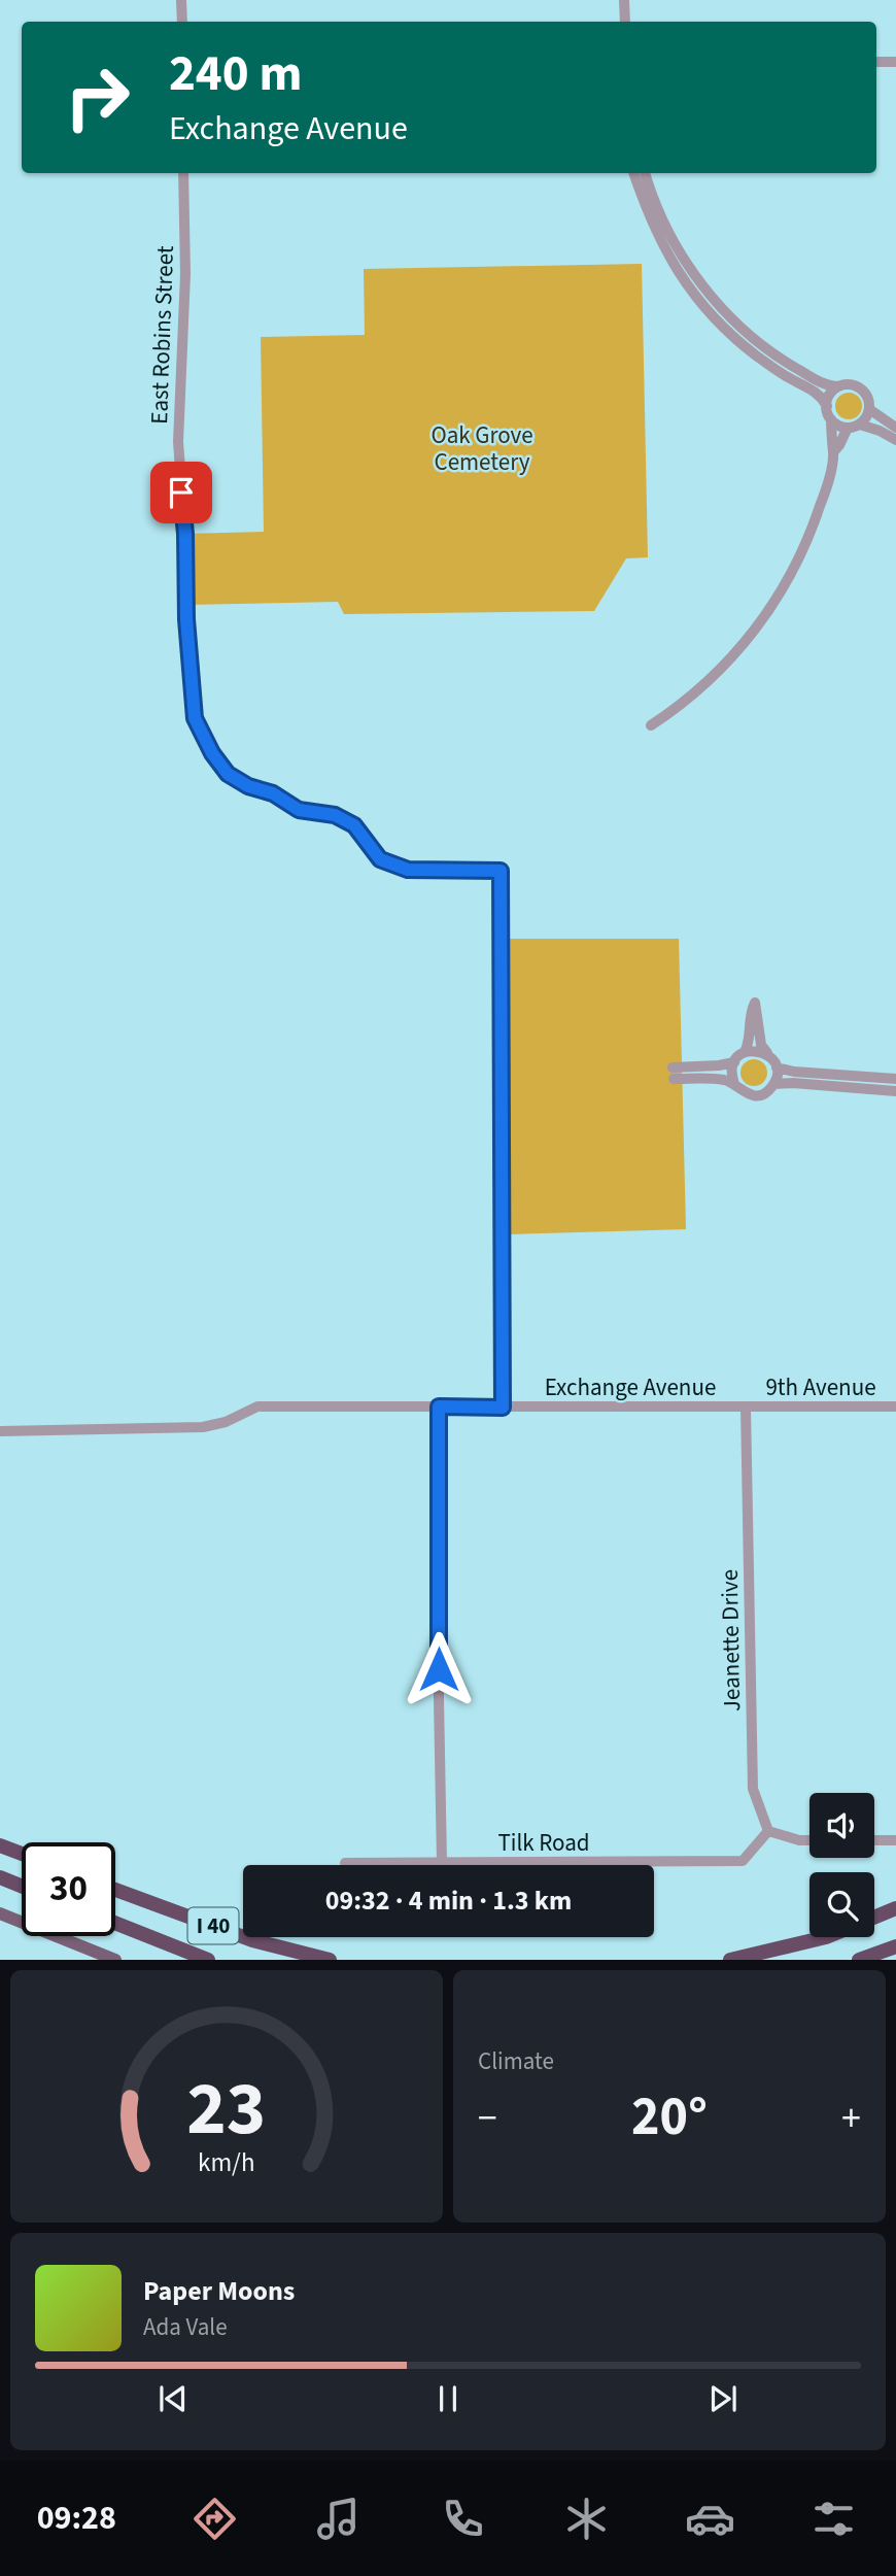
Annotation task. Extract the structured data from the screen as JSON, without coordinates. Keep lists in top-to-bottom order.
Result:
{
  "streets": {
    "highway": ["I 40"],
    "street": [
      "East Robins Street",
      "Exchange Avenue",
      "9th Avenue",
      "Jeanette Drive",
      "Tilk Road"
    ]
  },
  "crossings": [
    ["East Robins Street", "Exchange Avenue"],
    ["Exchange Avenue", "9th Avenue"],
    ["Exchange Avenue", "Jeanette Drive"],
    ["9th Avenue", "Jeanette Drive"],
    ["Jeanette Drive", "Tilk Road"]
  ],
  "parks": ["Oak Grove Cemetery"],
  "page": {
    "turn": ["240 m", "Exchange Avenue"],
    "limit": "30",
    "trip": "09:32 · 4 min · 1.3 km",
    "tile": "Climate",
    "heat": ["−", "20°", "+"],
    "song": ["Paper Moons", "Ada Vale"],
    "tabs": "09:28",
    "gauge": ["23", "km/h"]
  }
}
